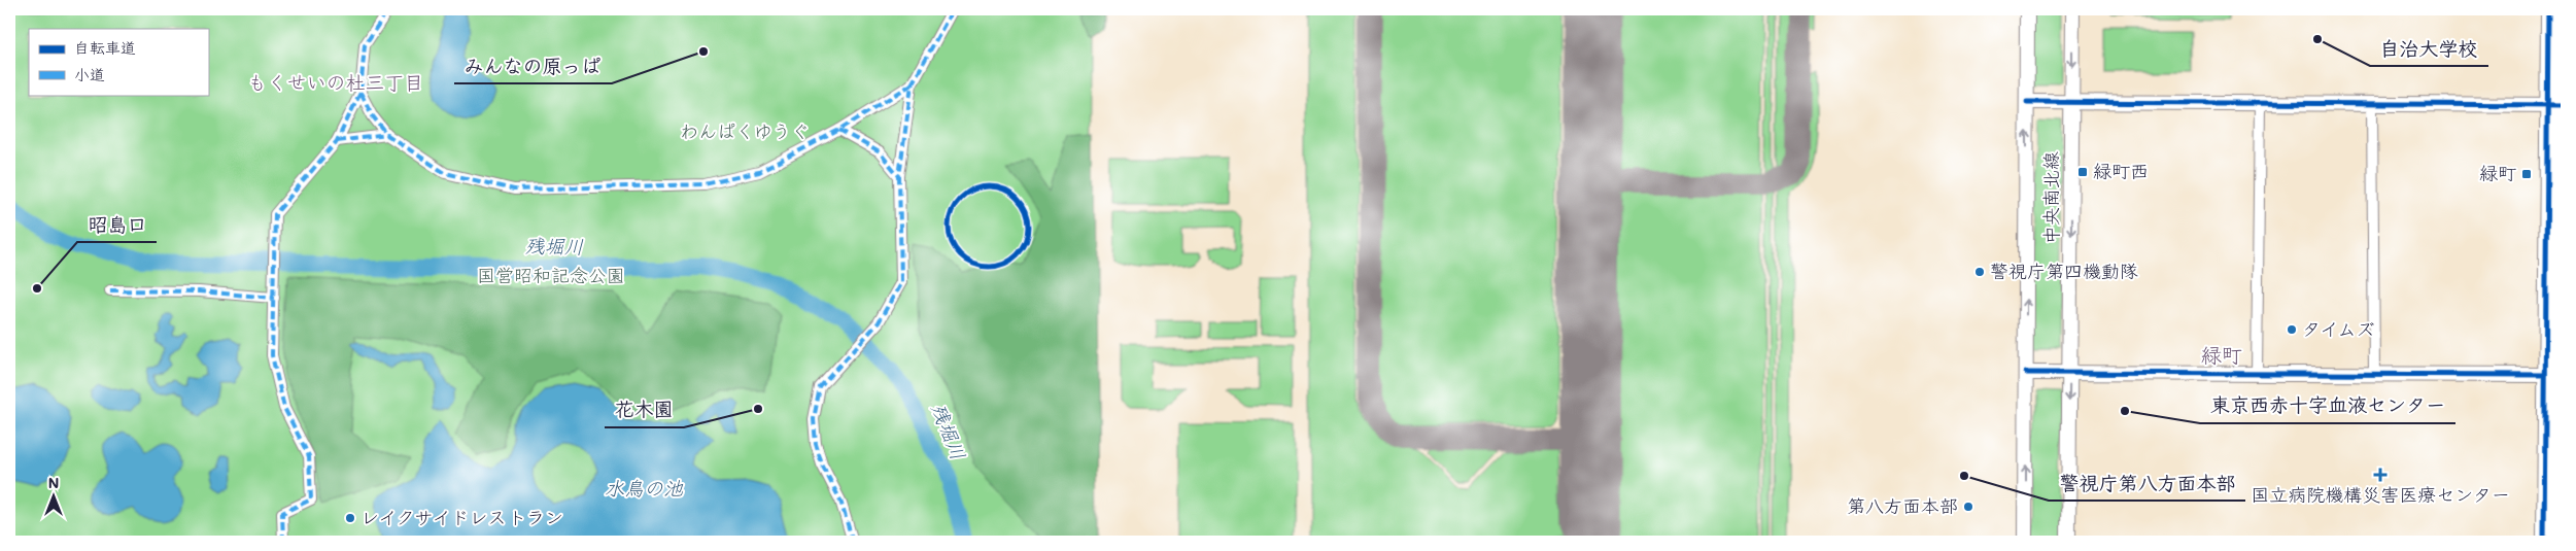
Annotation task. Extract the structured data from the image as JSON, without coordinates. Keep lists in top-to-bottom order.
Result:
{
  "streets": {
    "street": ["中央南北線"]
  },
  "districts": ["もくせいの杜三丁目", "緑町"],
  "water": ["残堀川", "水鳥の池"],
  "parks": ["わんぱくゆうぐ", "国営昭和記念公園"],
  "places": {
    "other": [
      "自治大学校",
      "みんなの原っぱ",
      "警視庁第四機動隊",
      "昭島口",
      "タイムズ",
      "花木園",
      "東京西赤十字血液センター",
      "警視庁第八方面本部",
      "第八方面本部",
      "レイクサイドレストラン"
    ],
    "transit": ["緑町西", "緑町"],
    "health": ["国立病院機構災害医療センター"]
  },
  "legend": ["自転車道", "小道"],
  "north": "top"
}
